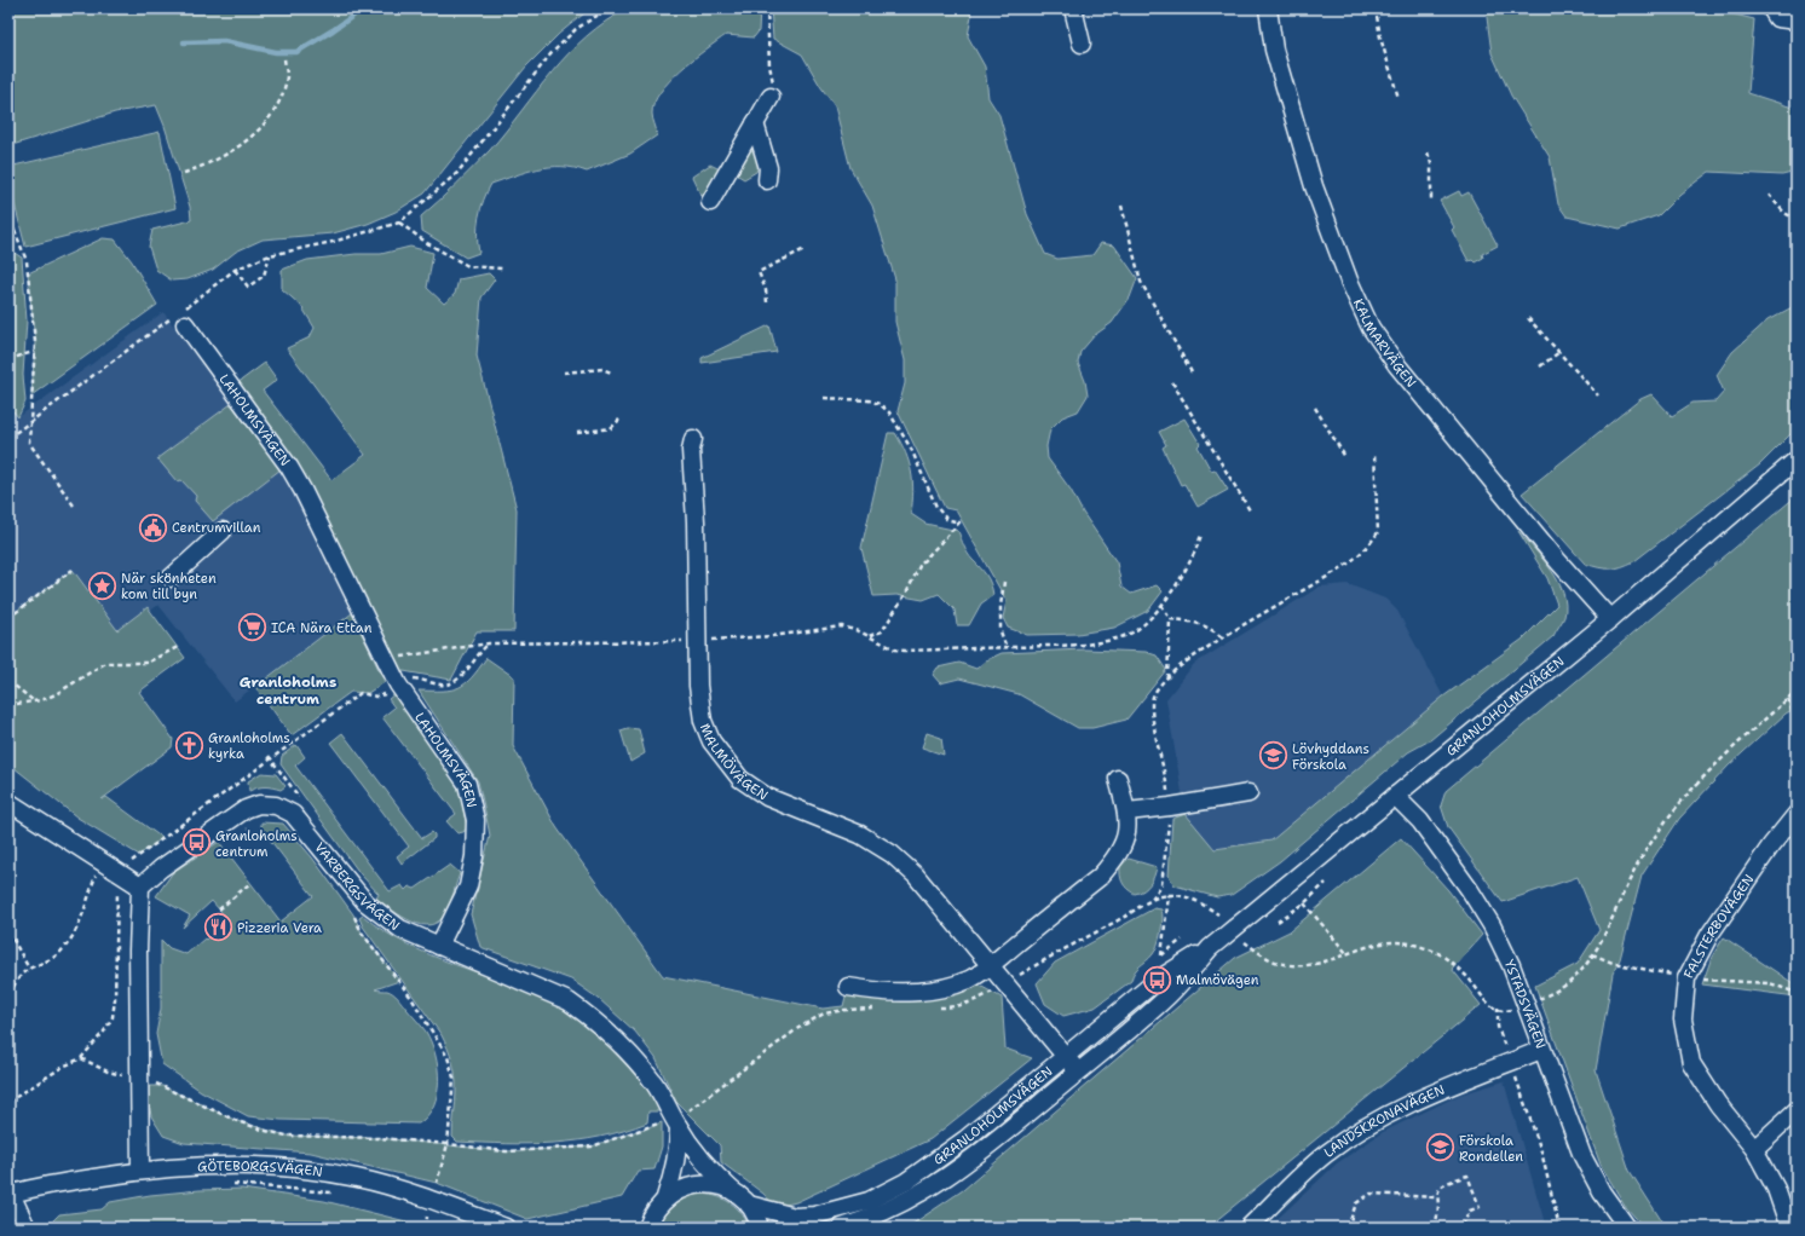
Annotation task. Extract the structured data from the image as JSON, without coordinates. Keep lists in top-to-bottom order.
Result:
{
  "streets": {
    "street": [
      "KALMARVÄGEN",
      "LAHOLMSVÄGEN",
      "GRANLOHOLMSVÄGEN",
      "MALMÖVÄGEN",
      "VARBERGSVÄGEN",
      "FALSTERBOVÄGEN",
      "YSTADSVÄGEN",
      "LANDSKRONAVÄGEN",
      "GÖTEBORGSVÄGEN"
    ]
  },
  "crossings": [
    ["KALMARVÄGEN", "GRANLOHOLMSVÄGEN"],
    ["LAHOLMSVÄGEN", "VARBERGSVÄGEN"],
    ["GRANLOHOLMSVÄGEN", "MALMÖVÄGEN"],
    ["GRANLOHOLMSVÄGEN", "YSTADSVÄGEN"],
    ["YSTADSVÄGEN", "LANDSKRONAVÄGEN"]
  ],
  "districts": ["Granloholms centrum"],
  "places": {
    "public building": ["Centrumvillan"],
    "place": ["När skönheten kom till byn"],
    "supermarket": ["ICA Nära Ettan"],
    "church": ["Granloholms kyrka"],
    "school or university": ["Lövhyddans Förskola", "Förskola Rondellen"],
    "bus stop": ["Granloholms centrum", "Malmövägen"],
    "restaurant": ["Pizzeria Vera"]
  }
}
